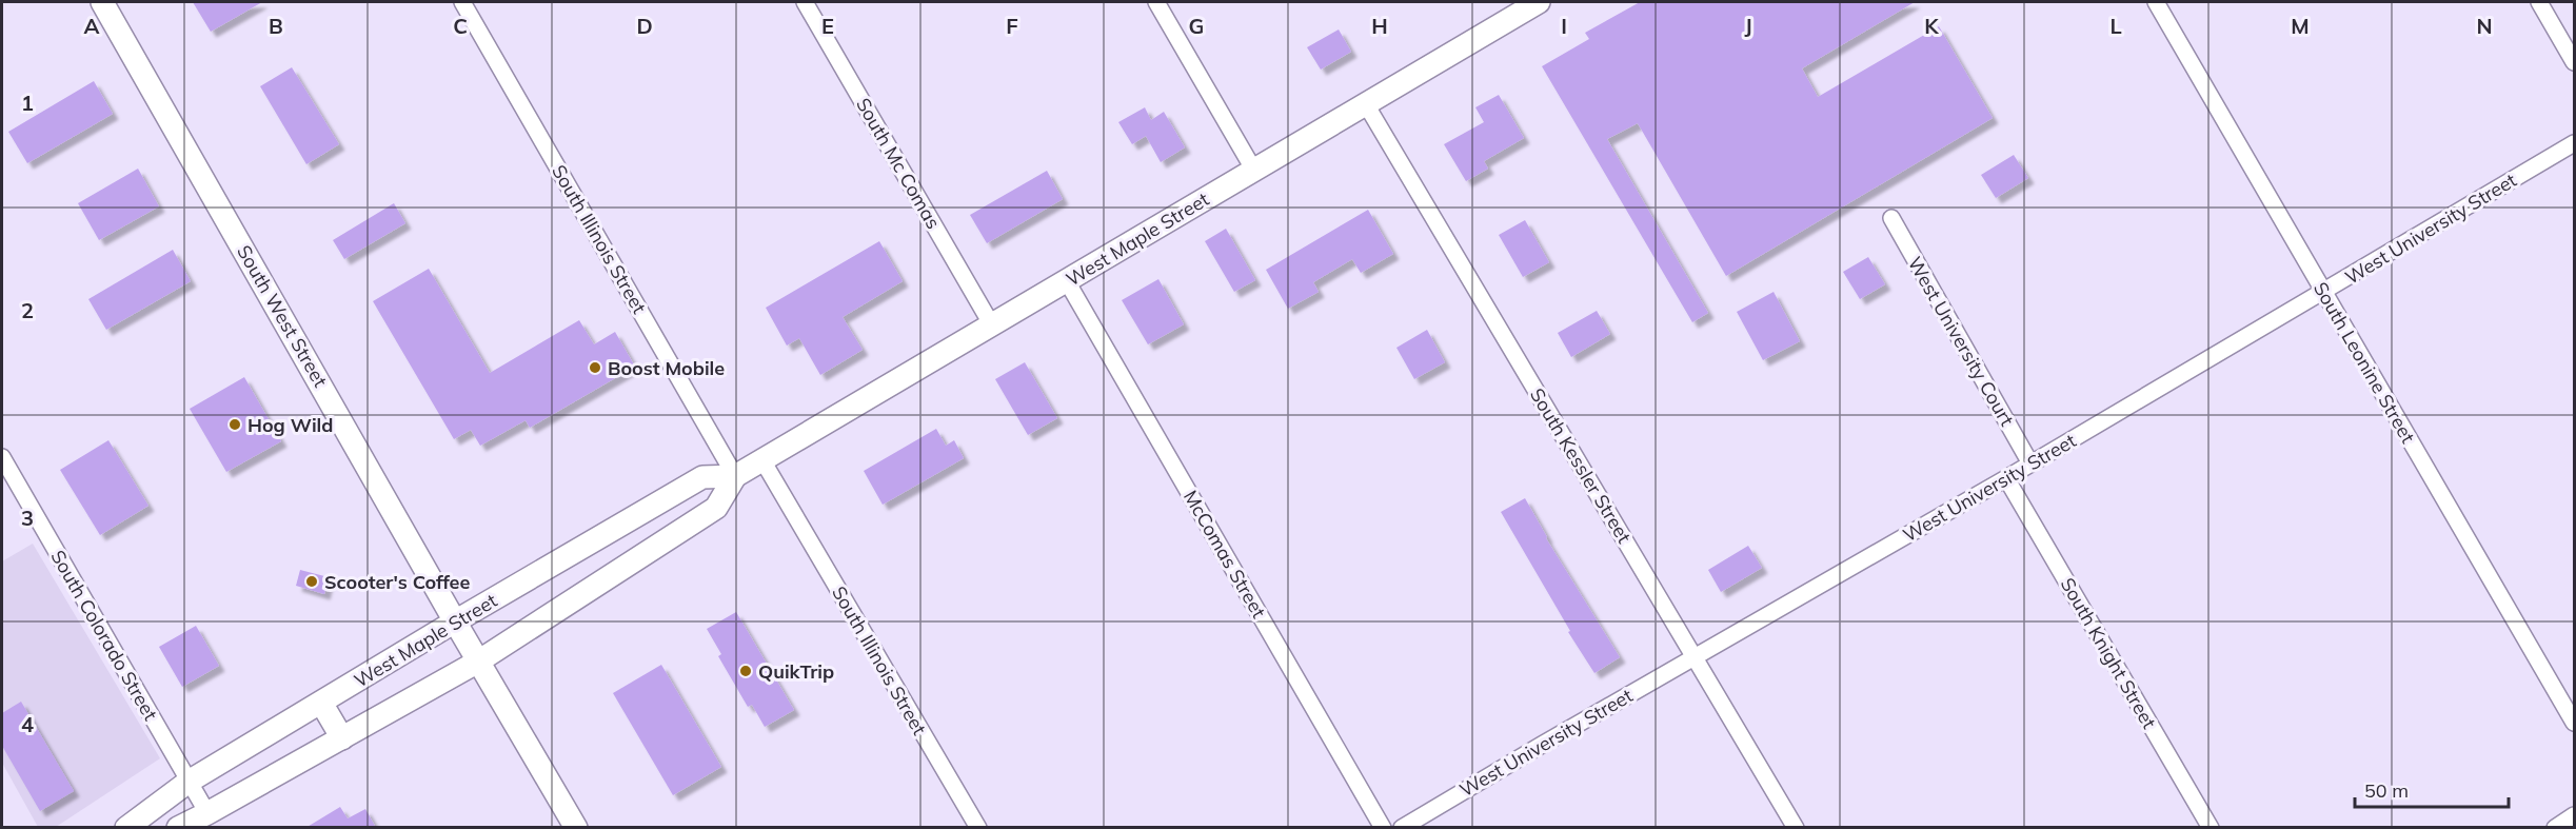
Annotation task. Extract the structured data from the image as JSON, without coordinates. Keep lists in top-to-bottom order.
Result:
{
  "streets": {
    "street": [
      "South Mc Comas",
      "West University Street",
      "South Illinois Street",
      "West Maple Street",
      "South West Street",
      "West University Court",
      "South Leonine Street",
      "South Kessler Street",
      "McComas Street",
      "South Colorado Street",
      "South Knight Street"
    ]
  },
  "crossings": [
    ["South Mc Comas", "West Maple Street"],
    ["West University Street", "West University Court"],
    ["West University Street", "South Leonine Street"],
    ["West University Street", "South Kessler Street"],
    ["West University Street", "South Knight Street"],
    ["South Illinois Street", "West Maple Street"],
    ["West Maple Street", "South West Street"],
    ["West Maple Street", "South Kessler Street"],
    ["West Maple Street", "McComas Street"],
    ["West Maple Street", "South Colorado Street"]
  ],
  "places": [
    "Boost Mobile",
    "Hog Wild",
    "Scooter's Coffee",
    "QuikTrip"
  ],
  "scale_bar": "50 m",
  "grid": {
    "columns": [
      "A",
      "B",
      "C",
      "D",
      "E",
      "F",
      "G",
      "H",
      "I",
      "J",
      "K",
      "L",
      "M",
      "N"
    ],
    "rows": [
      "1",
      "2",
      "3",
      "4"
    ]
  }
}
